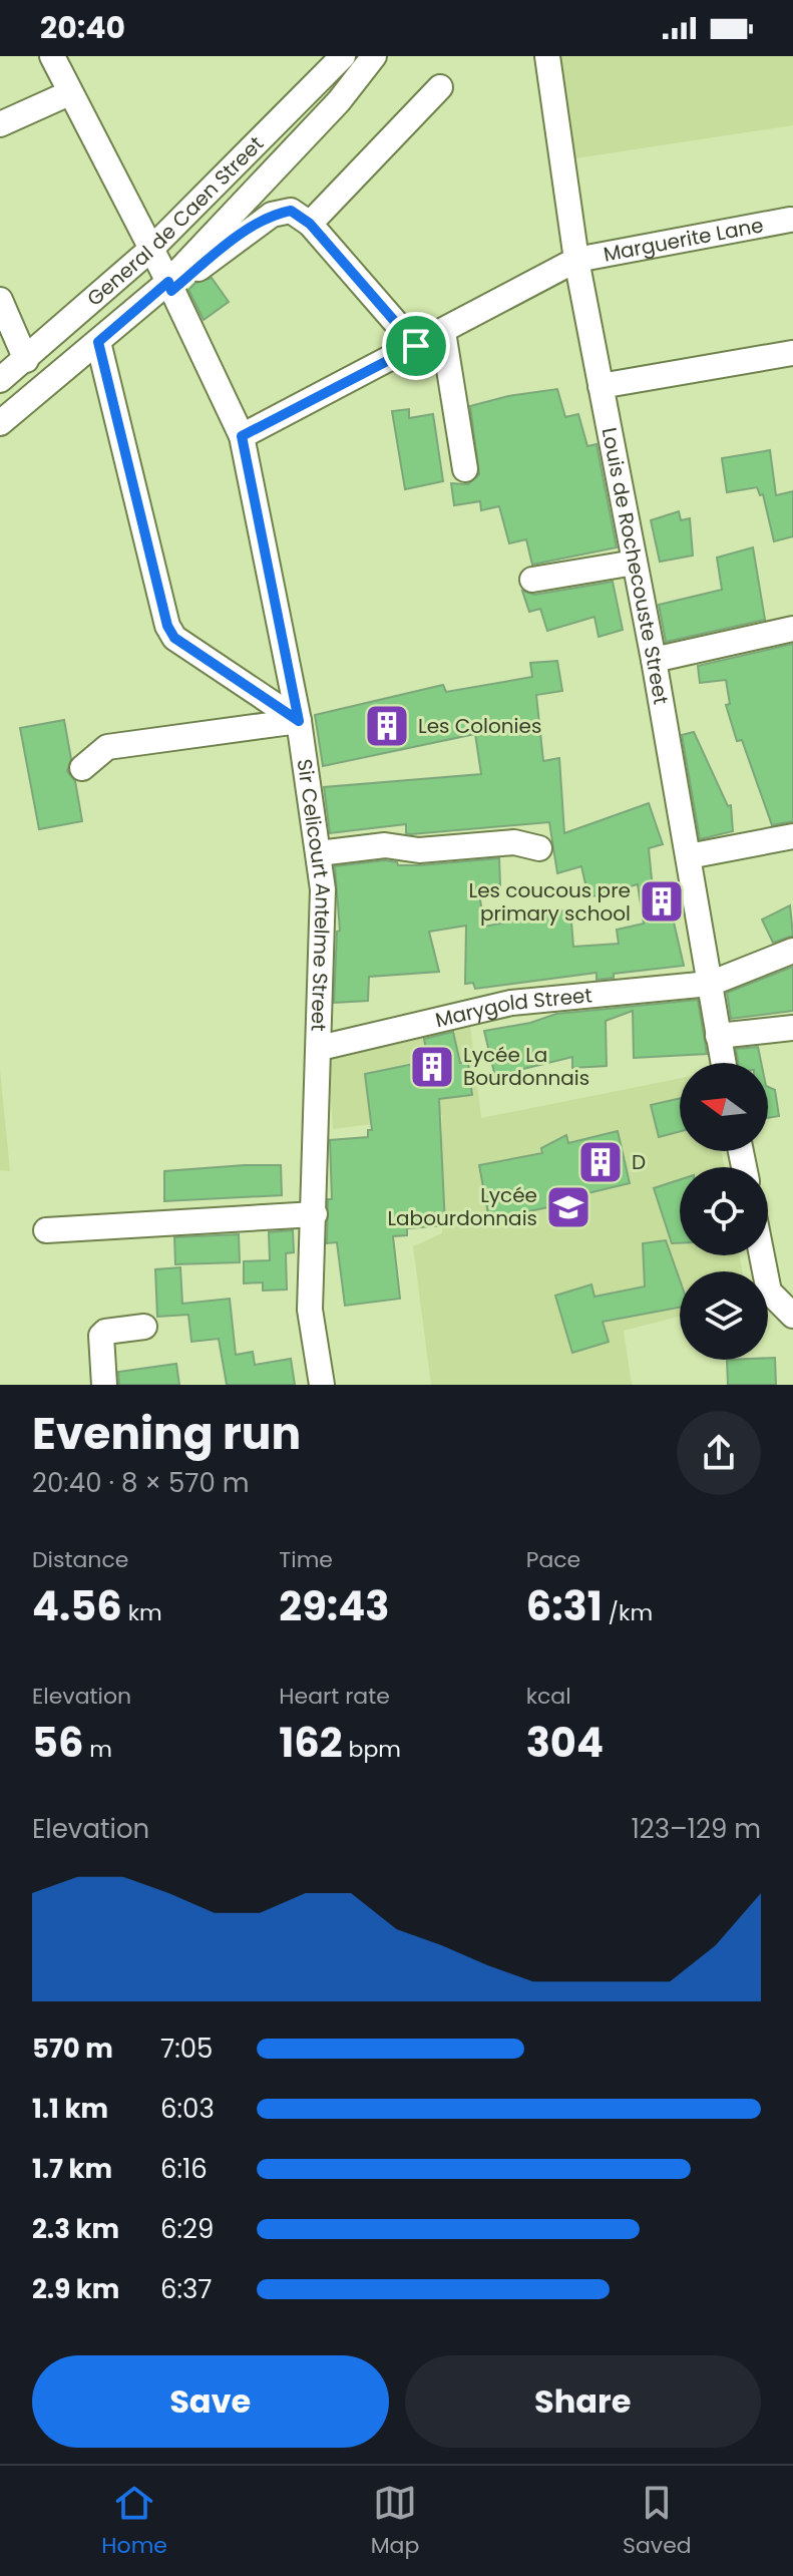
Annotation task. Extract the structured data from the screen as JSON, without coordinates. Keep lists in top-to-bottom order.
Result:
{
  "streets": {
    "street": [
      "General de Caen Street",
      "Marguerite Lane",
      "Louis de Rochecouste Street",
      "Sir Celicourt Antelme Street",
      "Marygold Street"
    ]
  },
  "crossings": [
    ["General de Caen Street", "Sir Celicourt Antelme Street"],
    ["Marguerite Lane", "Louis de Rochecouste Street"],
    ["Marguerite Lane", "Sir Celicourt Antelme Street"],
    ["Louis de Rochecouste Street", "Marygold Street"],
    ["Sir Celicourt Antelme Street", "Marygold Street"]
  ],
  "places": {
    "building": [
      "Les Colonies",
      "Les coucous pre primary school",
      "Lycée La Bourdonnais",
      "D"
    ],
    "school or university": ["Lycée Labourdonnais"]
  },
  "north": "left",
  "page": {
    "status": "20:40",
    "heading": ["Evening run", "20:40 · 8 × 570 m"],
    "stats": [
      ["Distance", "4.56 km"],
      ["Time", "29:43"],
      ["Pace", "6:31 /km"],
      ["Elevation", "56 m"],
      ["Heart rate", "162 bpm"],
      ["kcal", "304"]
    ],
    "chart": ["Elevation", "123–129 m"],
    "list": [
      {
        "name": "570 m",
        "note": "7:05"
      },
      {
        "name": "1.1 km",
        "note": "6:03"
      },
      {
        "name": "1.7 km",
        "note": "6:16"
      },
      {
        "name": "2.3 km",
        "note": "6:29"
      },
      {
        "name": "2.9 km",
        "note": "6:37"
      }
    ],
    "buttons": ["Save", "Share"],
    "tabs": ["Home", "Map", "Saved"]
  }
}
